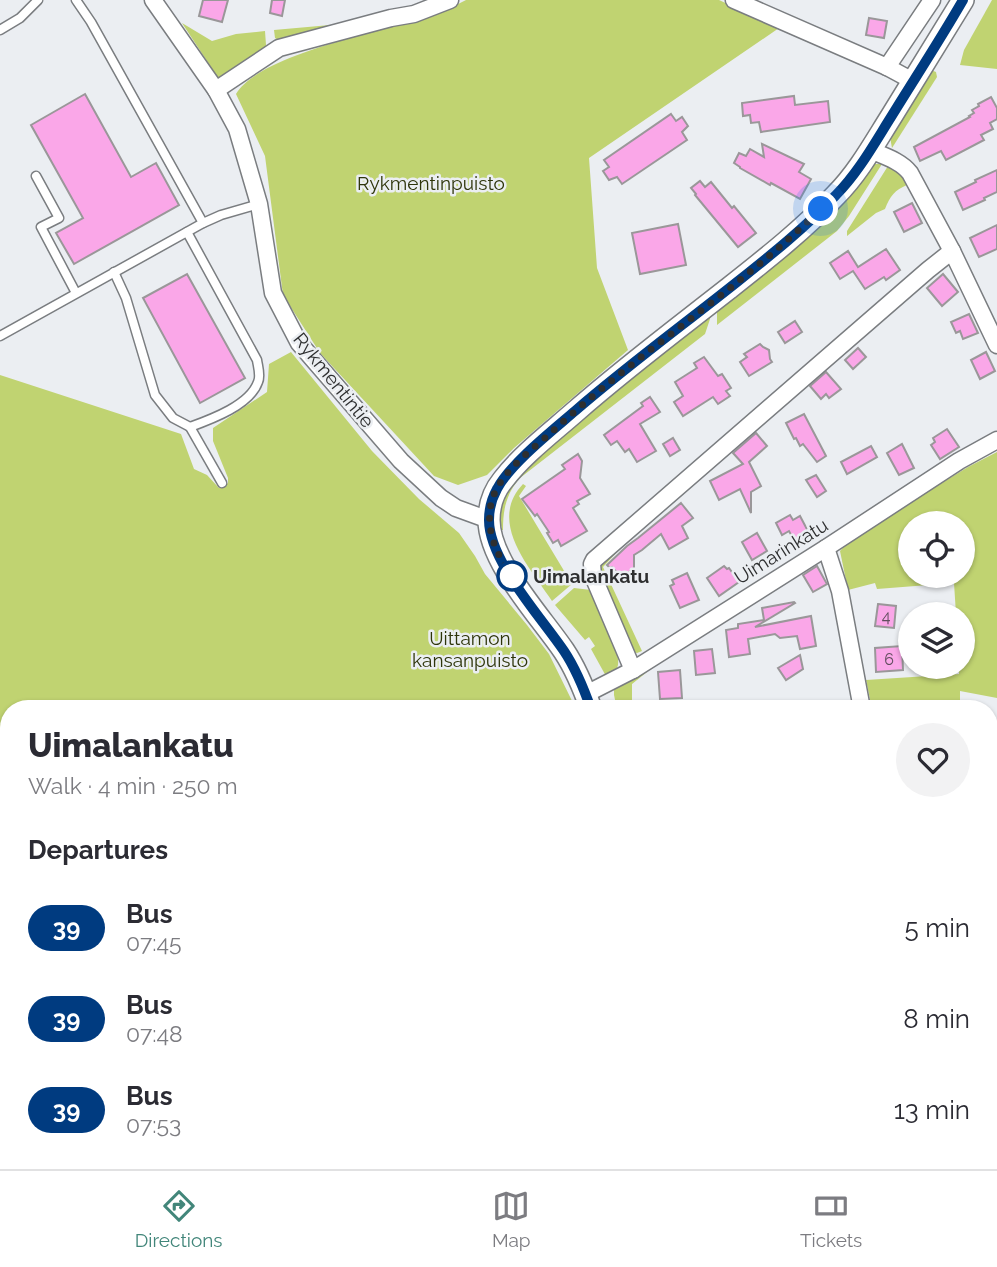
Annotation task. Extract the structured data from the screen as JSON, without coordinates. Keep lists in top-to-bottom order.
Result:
{
  "streets": {
    "street": ["Rykmentintie", "Uimarinkatu"]
  },
  "parks": ["Rykmentinpuisto", "Uittamon kansanpuisto"],
  "places": ["Uimalankatu"],
  "lines": ["bus line 39"],
  "house_numbers": ["4", "6"],
  "page": {
    "heading": [
      ["Uimalankatu", "Walk · 4 min · 250 m"],
      "Departures"
    ],
    "list": [
      {
        "mark": "39",
        "name": "Bus",
        "note": "07:45",
        "value": "5 min"
      },
      {
        "mark": "39",
        "name": "Bus",
        "note": "07:48",
        "value": "8 min"
      },
      {
        "mark": "39",
        "name": "Bus",
        "note": "07:53",
        "value": "13 min"
      }
    ],
    "tabs": ["Directions", "Map", "Tickets"]
  }
}
